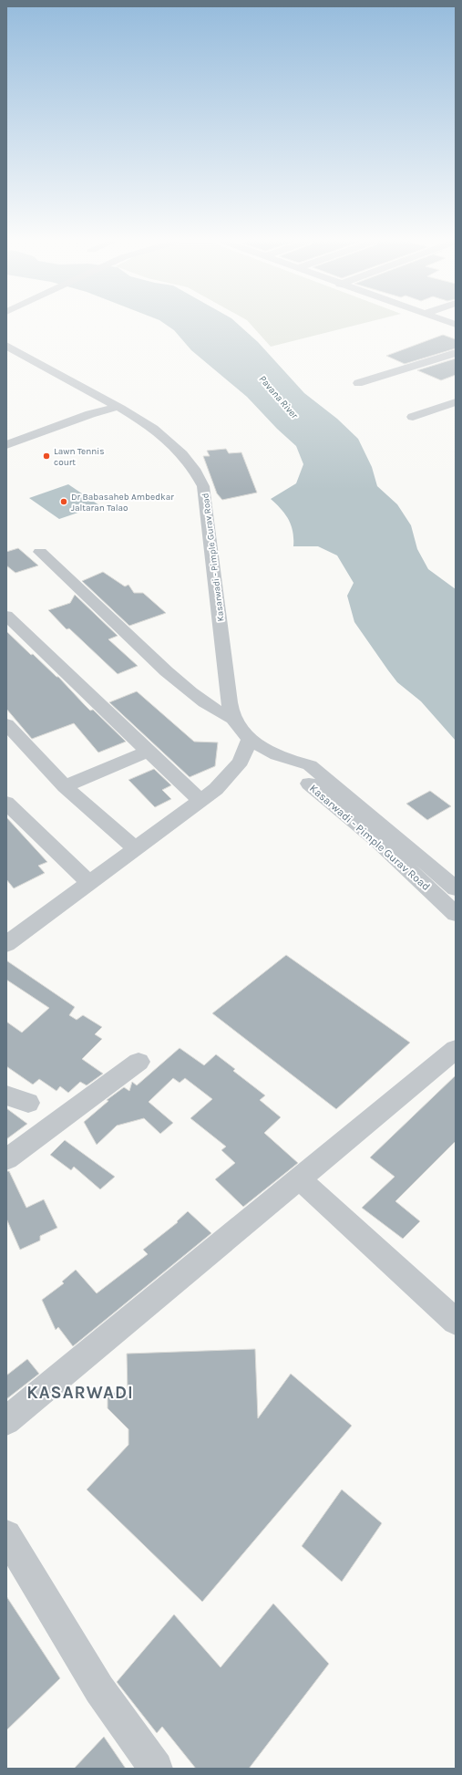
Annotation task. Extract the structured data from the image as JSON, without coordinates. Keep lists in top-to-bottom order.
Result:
{
  "streets": {
    "street": ["Kasarwadi - Pimple Gurav Road"]
  },
  "districts": ["KASARWADI"],
  "water": ["Pavana River"],
  "places": ["Lawn Tennis court", "Dr Babasaheb Ambedkar Jaltaran Talao"]
}
